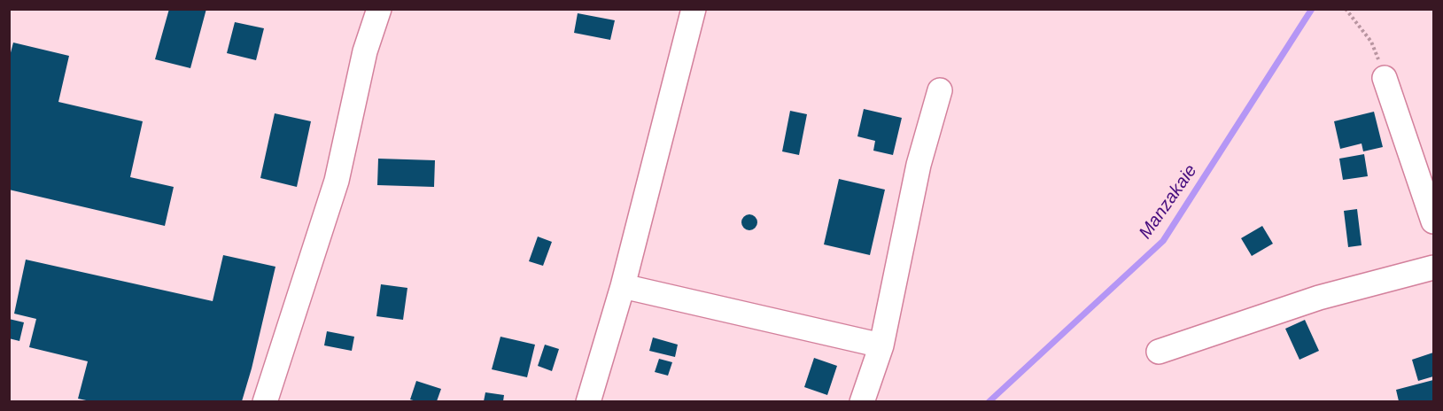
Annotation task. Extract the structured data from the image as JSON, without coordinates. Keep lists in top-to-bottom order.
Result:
{
  "water": ["Manzakaie"]
}
